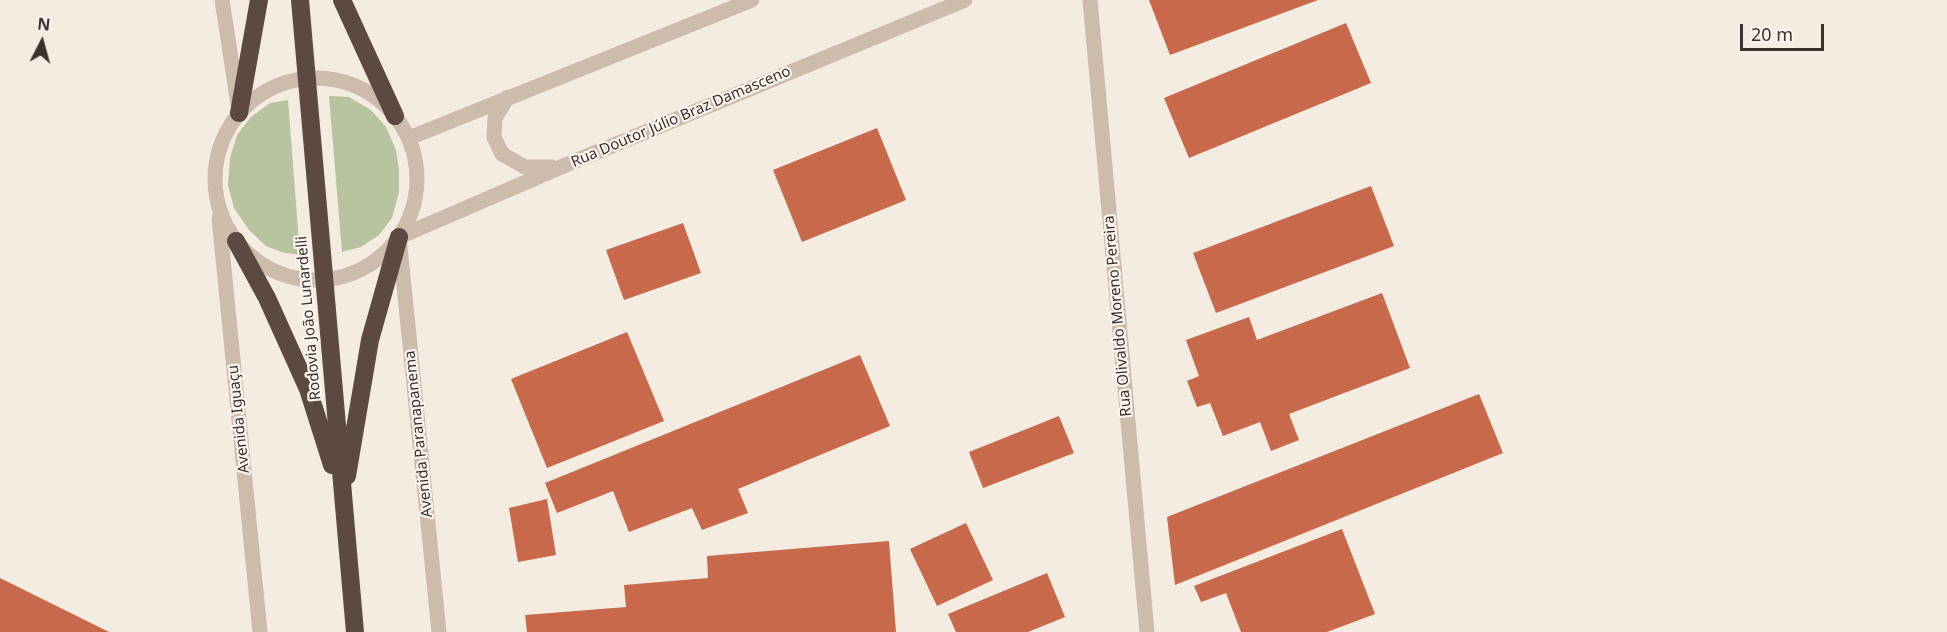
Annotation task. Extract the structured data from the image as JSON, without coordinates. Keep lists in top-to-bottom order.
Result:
{
  "streets": {
    "highway": ["Rodovia João Lunardelli"],
    "street": [
      "Rua Doutor Júlio Braz Damasceno",
      "Rua Olivaldo Moreno Pereira",
      "Avenida Iguaçu",
      "Avenida Paranapanema"
    ]
  },
  "crossings": [
    ["Rua Doutor Júlio Braz Damasceno", "Avenida Paranapanema"],
    ["Rodovia João Lunardelli", "Avenida Iguaçu"]
  ],
  "scale_bar": "20 m",
  "north": "top"
}
